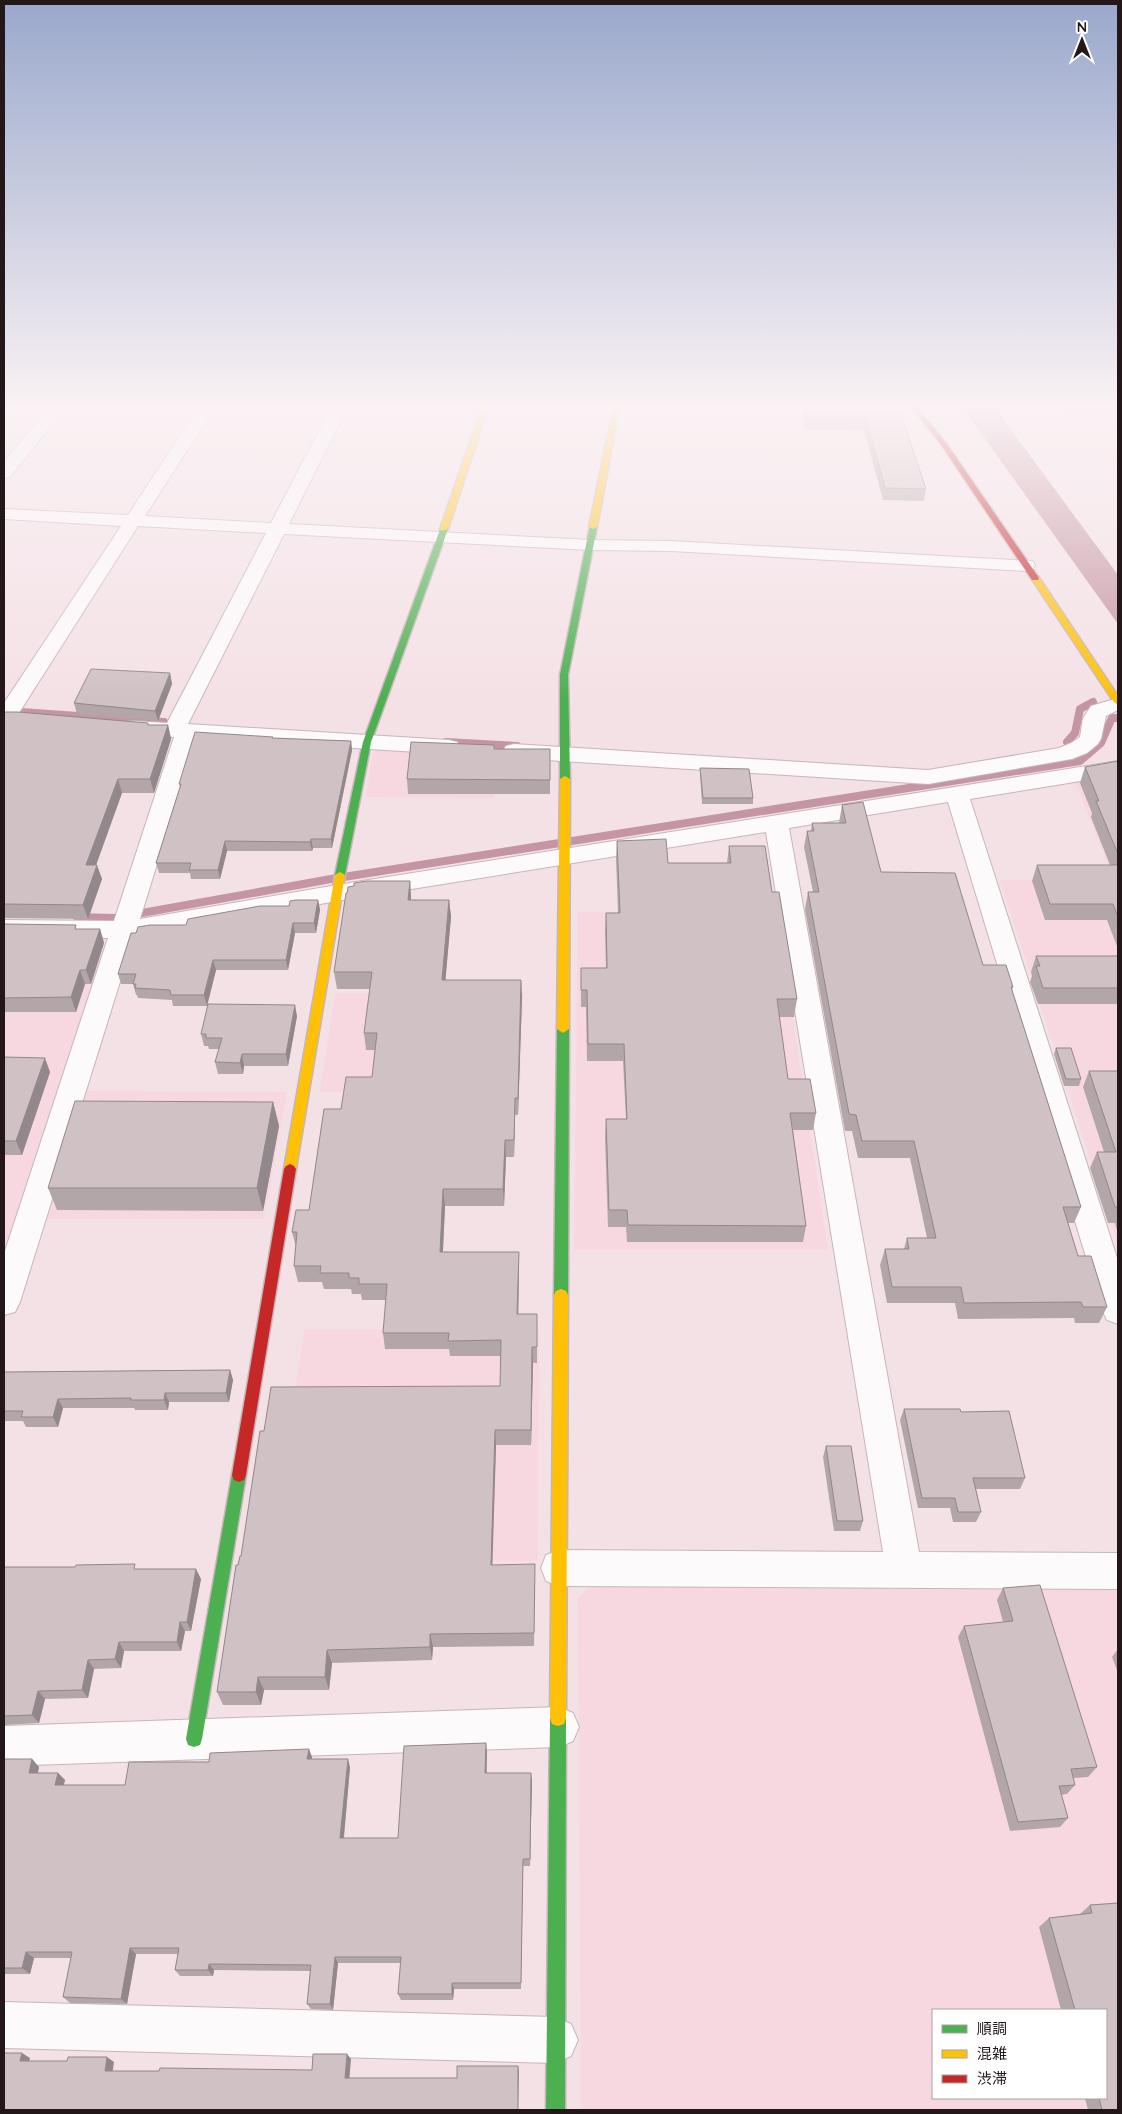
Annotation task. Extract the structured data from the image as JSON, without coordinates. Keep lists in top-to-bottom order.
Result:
{
  "legend": ["順調", "混雑", "渋滞"],
  "north": "top"
}
